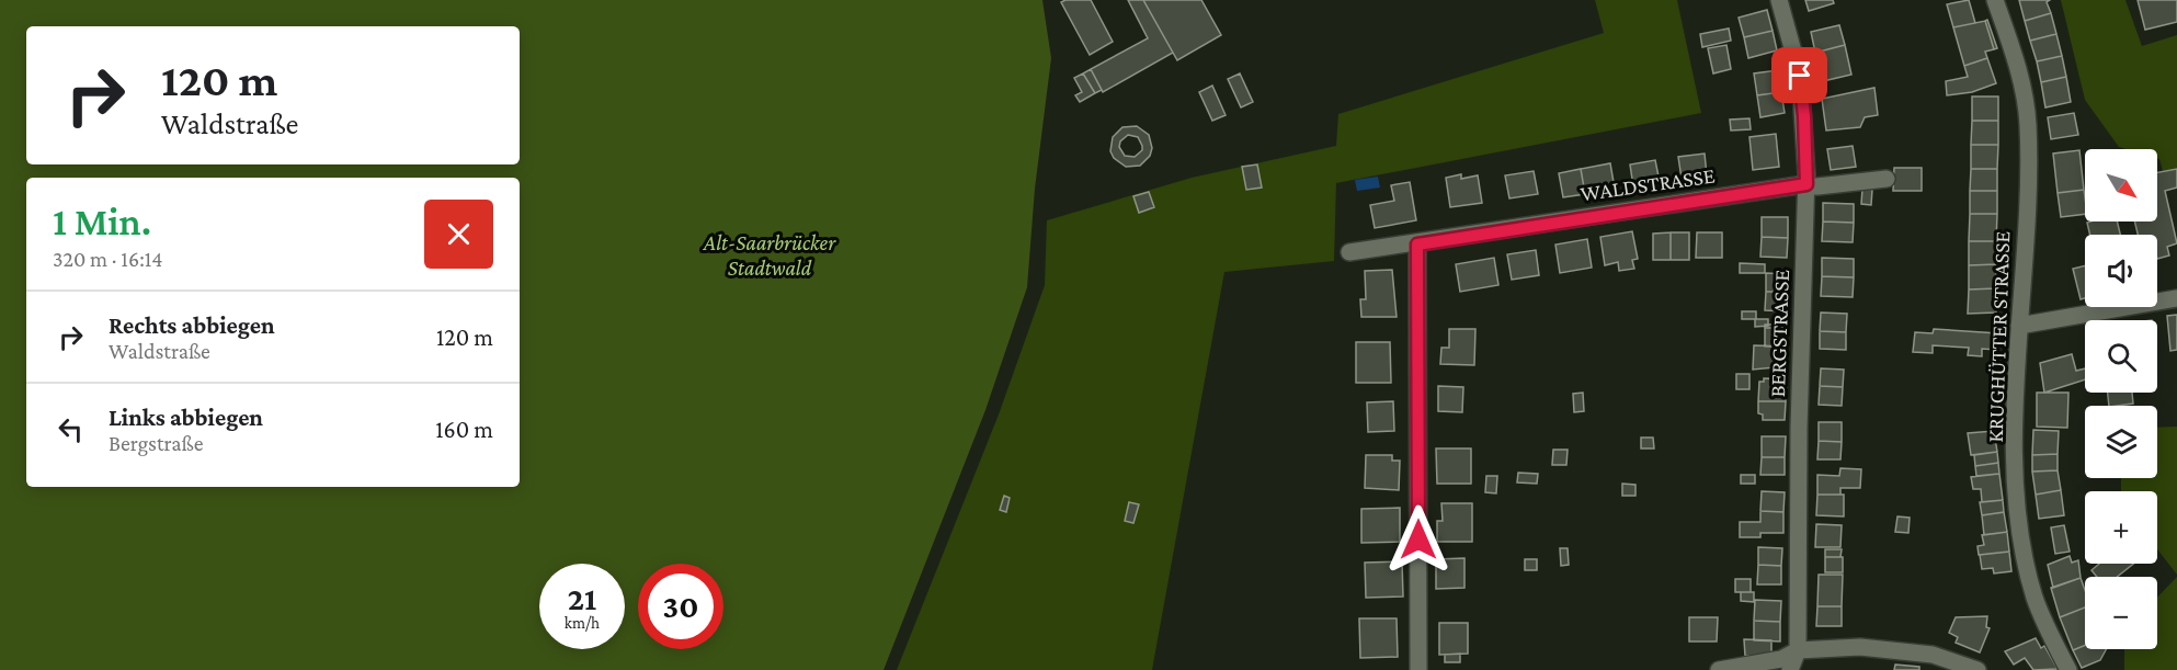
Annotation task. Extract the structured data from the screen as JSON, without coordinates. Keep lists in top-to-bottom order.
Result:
{
  "streets": {
    "street": ["WALDSTRASSE", "BERGSTRASSE", "KRUGHÜTTER STRASSE"]
  },
  "crossings": [
    ["WALDSTRASSE", "BERGSTRASSE"]
  ],
  "parks": ["Alt-Saarbrücker Stadtwald"],
  "north": "bottom right",
  "page": {
    "turn": ["120 m", "Waldstraße"],
    "map_buttons": ["+", "−"],
    "heading": ["1 Min.", "320 m · 16:14"],
    "list": [
      {
        "name": "Rechts abbiegen",
        "note": "Waldstraße",
        "value": "120 m"
      },
      {
        "name": "Links abbiegen",
        "note": "Bergstraße",
        "value": "160 m"
      }
    ],
    "speed": "21 km/h",
    "limit": "30"
  }
}
